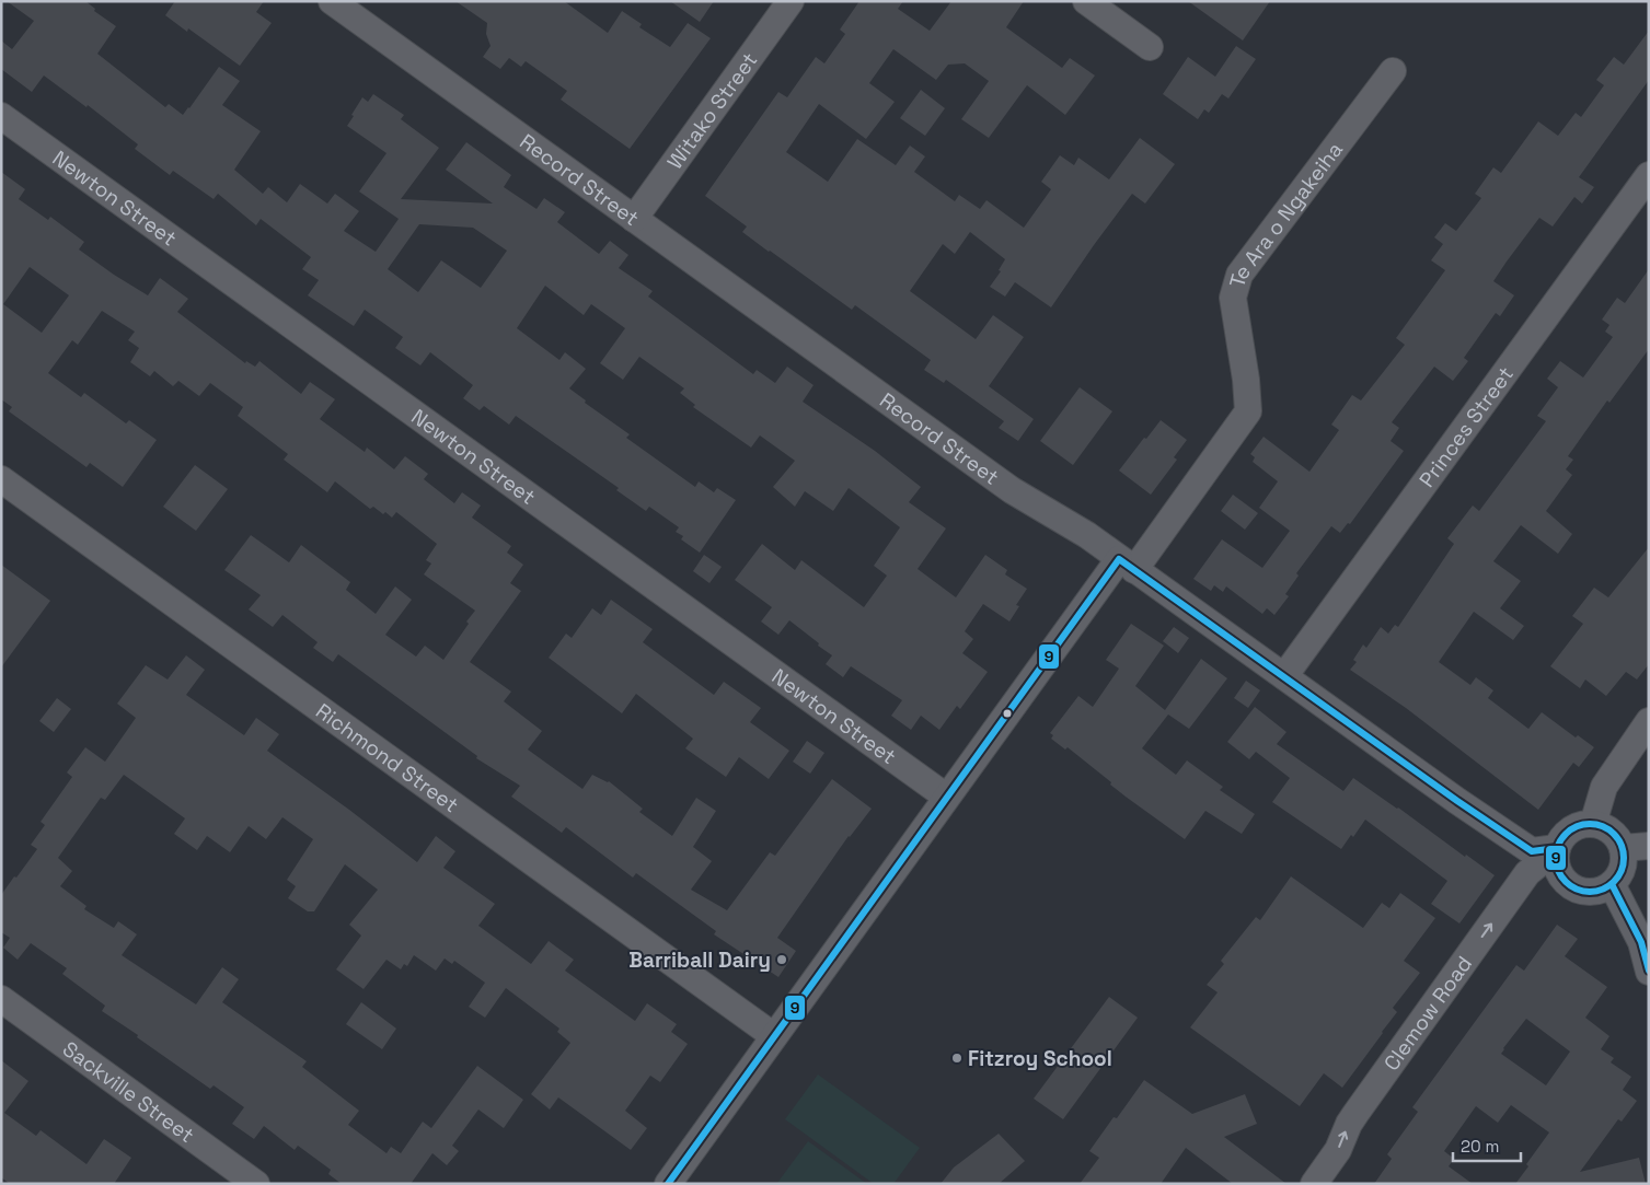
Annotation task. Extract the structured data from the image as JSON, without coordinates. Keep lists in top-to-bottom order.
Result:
{
  "streets": {
    "street": [
      "Witako Street",
      "Record Street",
      "Newton Street",
      "Te Ara o Ngakeiha",
      "Princes Street",
      "Richmond Street",
      "Clemow Road",
      "Sackville Street"
    ]
  },
  "crossings": [
    ["Witako Street", "Record Street"],
    ["Record Street", "Te Ara o Ngakeiha"],
    ["Record Street", "Princes Street"],
    ["Record Street", "Clemow Road"],
    ["Newton Street", "Te Ara o Ngakeiha"],
    ["Te Ara o Ngakeiha", "Richmond Street"]
  ],
  "one_way": ["Clemow Road"],
  "places": ["Barriball Dairy", "Fitzroy School"],
  "lines": ["transit line 9"],
  "scale_bar": "20 m"
}
